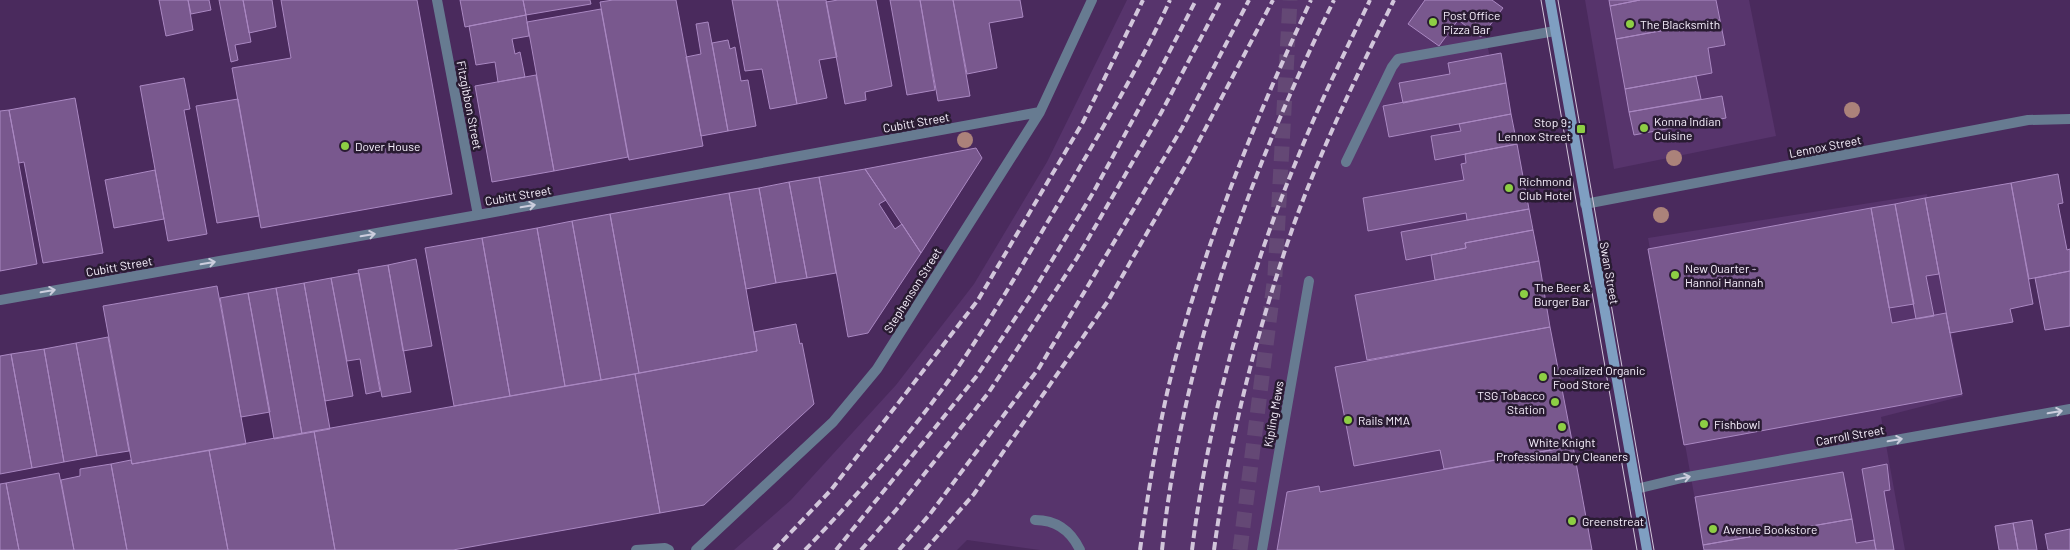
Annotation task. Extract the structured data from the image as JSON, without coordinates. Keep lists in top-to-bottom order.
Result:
{
  "streets": {
    "main road": ["Swan Street"],
    "street": [
      "Fitzgibbon Street",
      "Cubitt Street",
      "Lennox Street",
      "Stephenson Street",
      "Kipling Mews",
      "Carroll Street"
    ]
  },
  "crossings": [
    ["Fitzgibbon Street", "Cubitt Street"],
    ["Cubitt Street", "Stephenson Street"],
    ["Lennox Street", "Swan Street"],
    ["Swan Street", "Carroll Street"]
  ],
  "one_way": ["Cubitt Street", "Carroll Street"],
  "places": {
    "other": [
      "Post Office Pizza Bar",
      "The Blacksmith",
      "Konna Indian Cuisine",
      "Dover House",
      "Richmond Club Hotel",
      "New Quarter - Hannoi Hannah",
      "The Beer & Burger Bar",
      "Localized Organic Food Store",
      "TSG Tobacco Station",
      "Rails MMA",
      "Fishbowl",
      "White Knight Professional Dry Cleaners",
      "Greenstreat",
      "Avenue Bookstore"
    ],
    "transit": ["Stop 9: Lennox Street"]
  }
}
